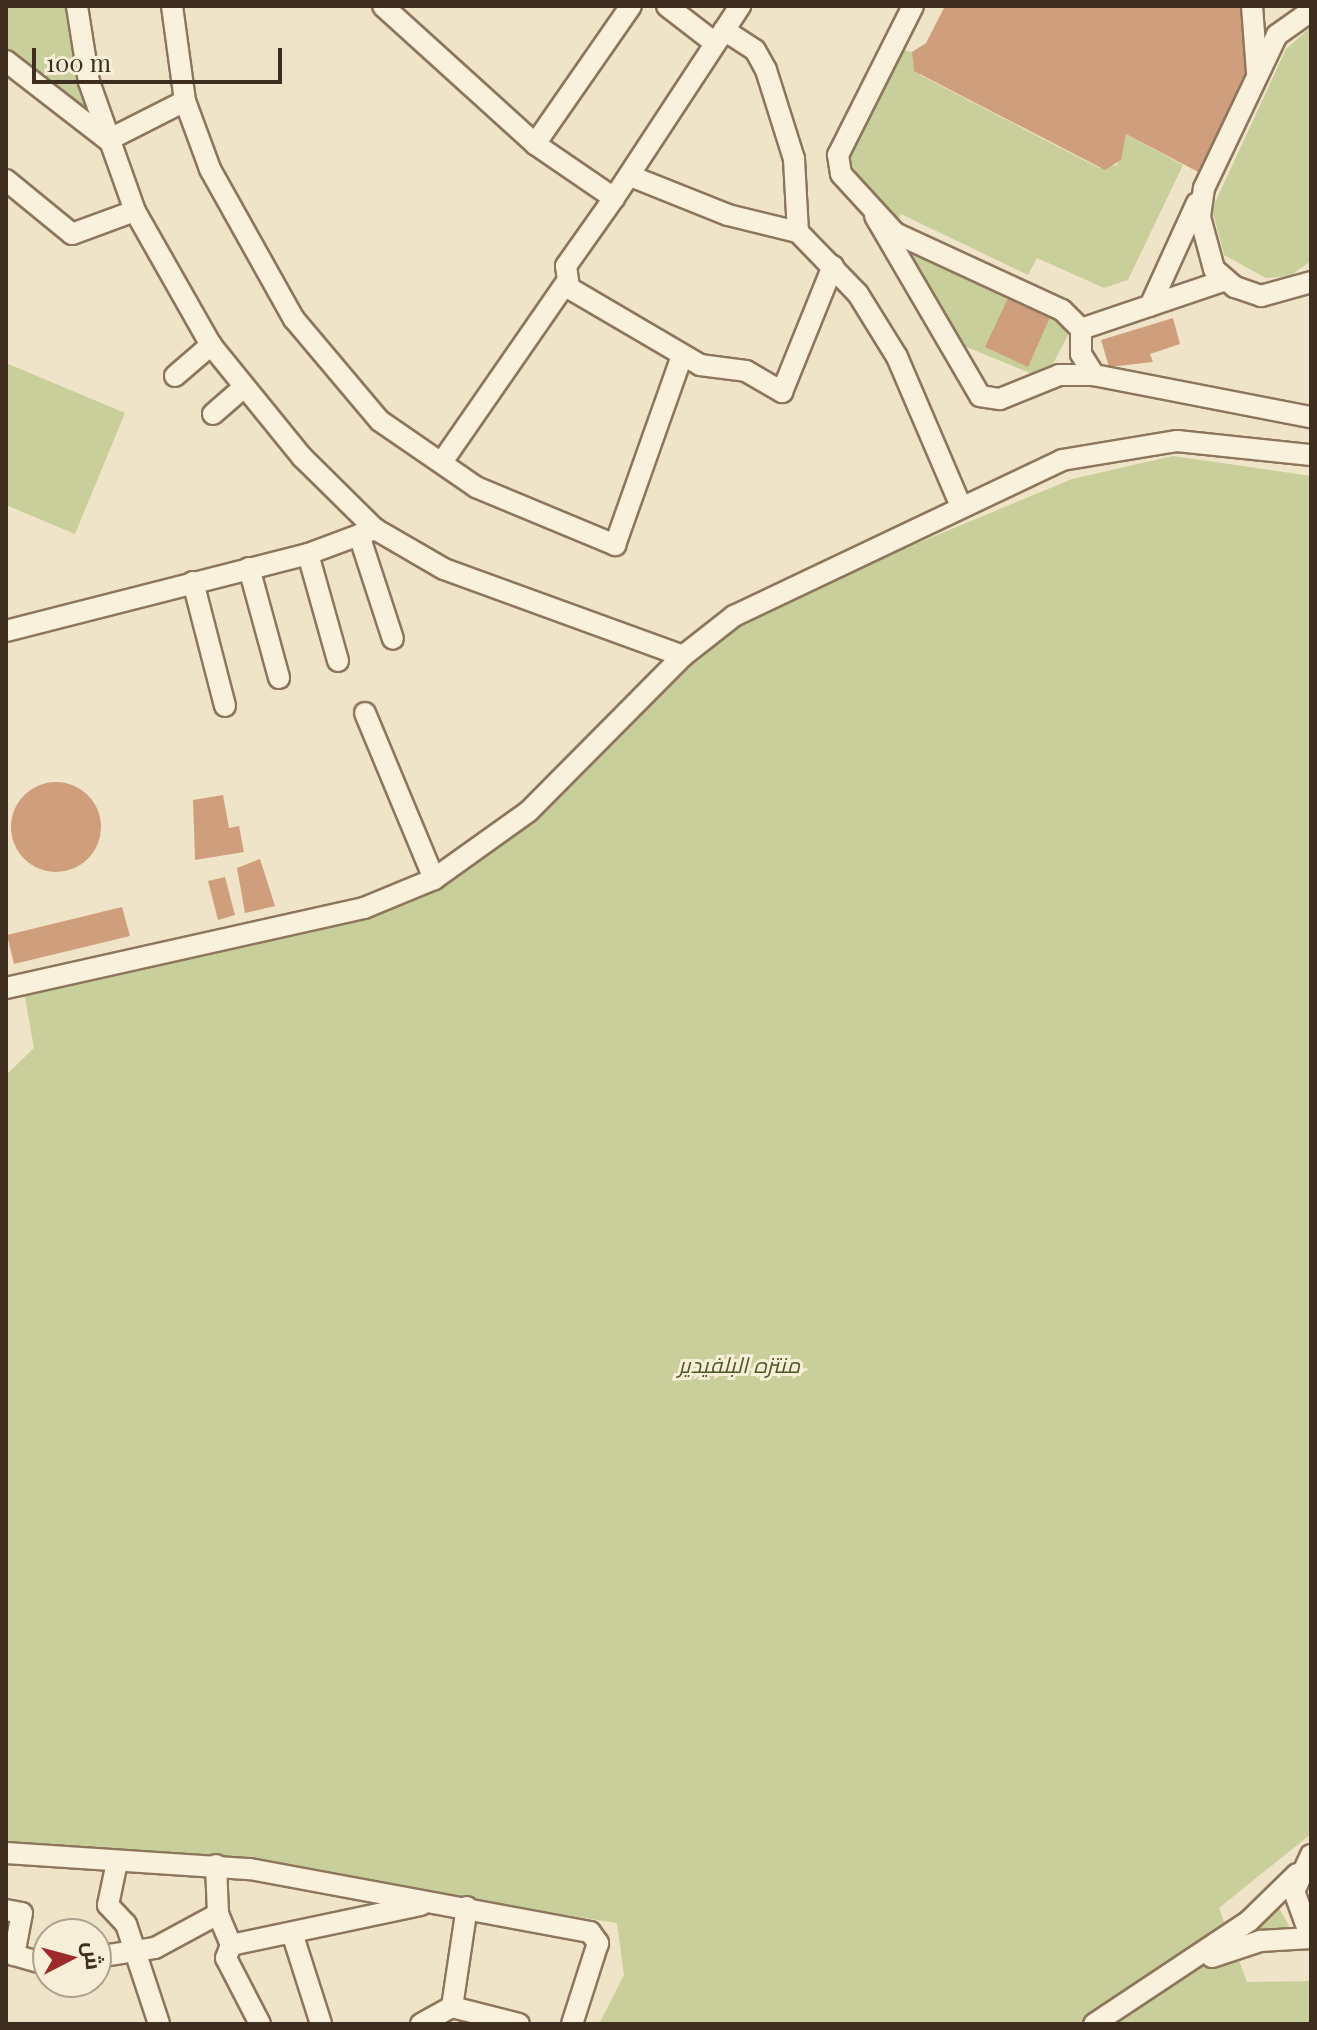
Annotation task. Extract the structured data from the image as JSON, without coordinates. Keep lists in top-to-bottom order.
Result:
{
  "parks": ["منتزه البلفيدير"],
  "scale_bar": "100 m",
  "north": "right"
}
